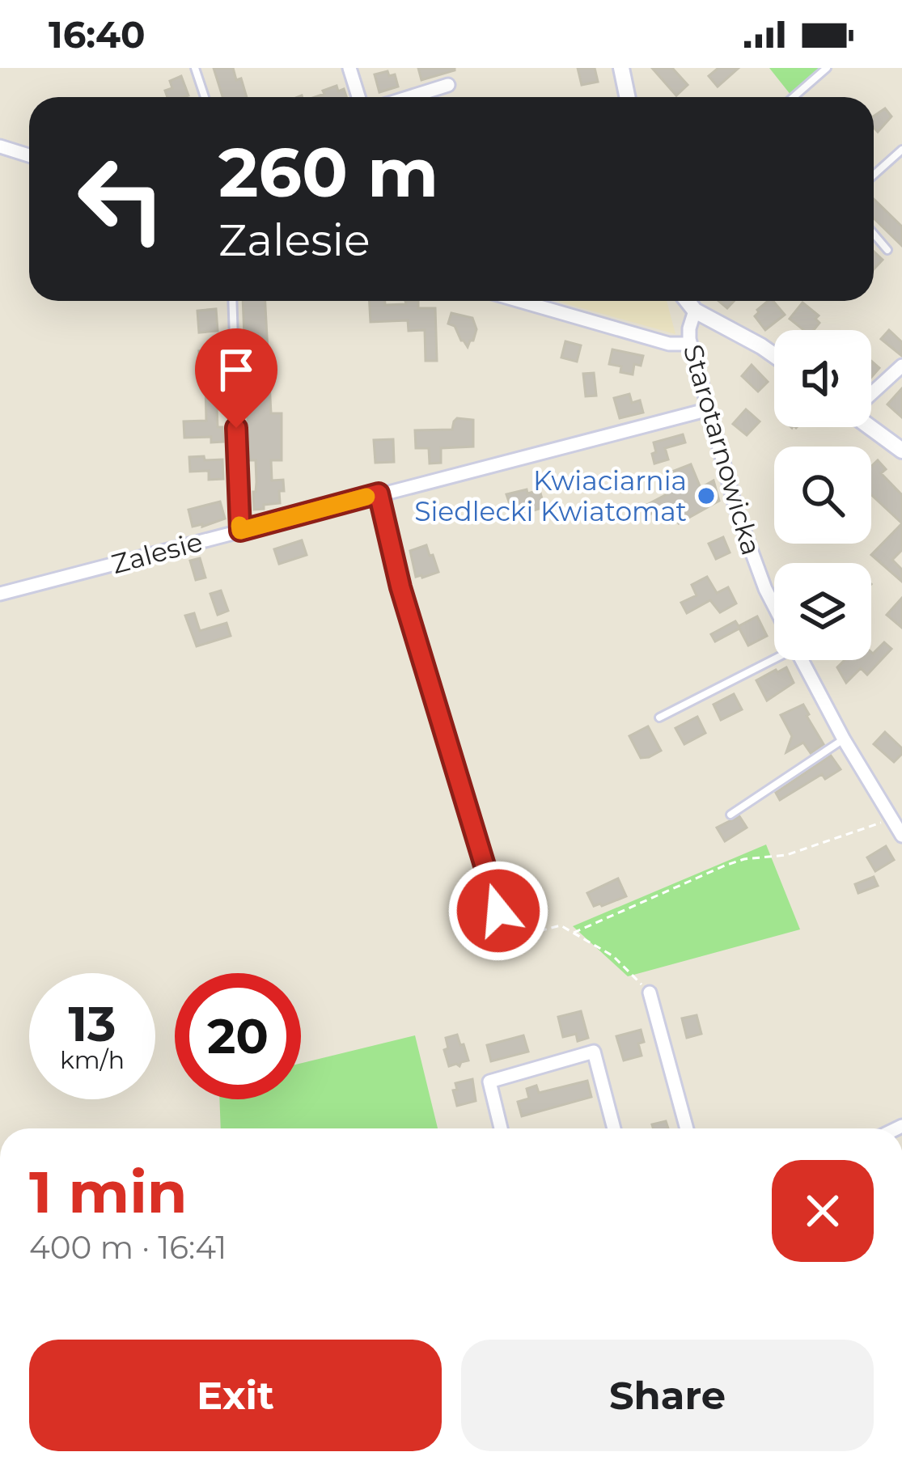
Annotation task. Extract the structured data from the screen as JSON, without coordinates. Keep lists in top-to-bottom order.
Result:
{
  "streets": {
    "street": ["Starotarnowicka", "Zalesie"]
  },
  "crossings": [
    ["Starotarnowicka", "Zalesie"]
  ],
  "places": ["Kwiaciarnia Siedlecki Kwiatomat"],
  "page": {
    "status": "16:40",
    "turn": ["260 m", "Zalesie"],
    "speed": "13 km/h",
    "limit": "20",
    "heading": ["1 min", "400 m · 16:41"],
    "buttons": ["Exit", "Share"]
  }
}
